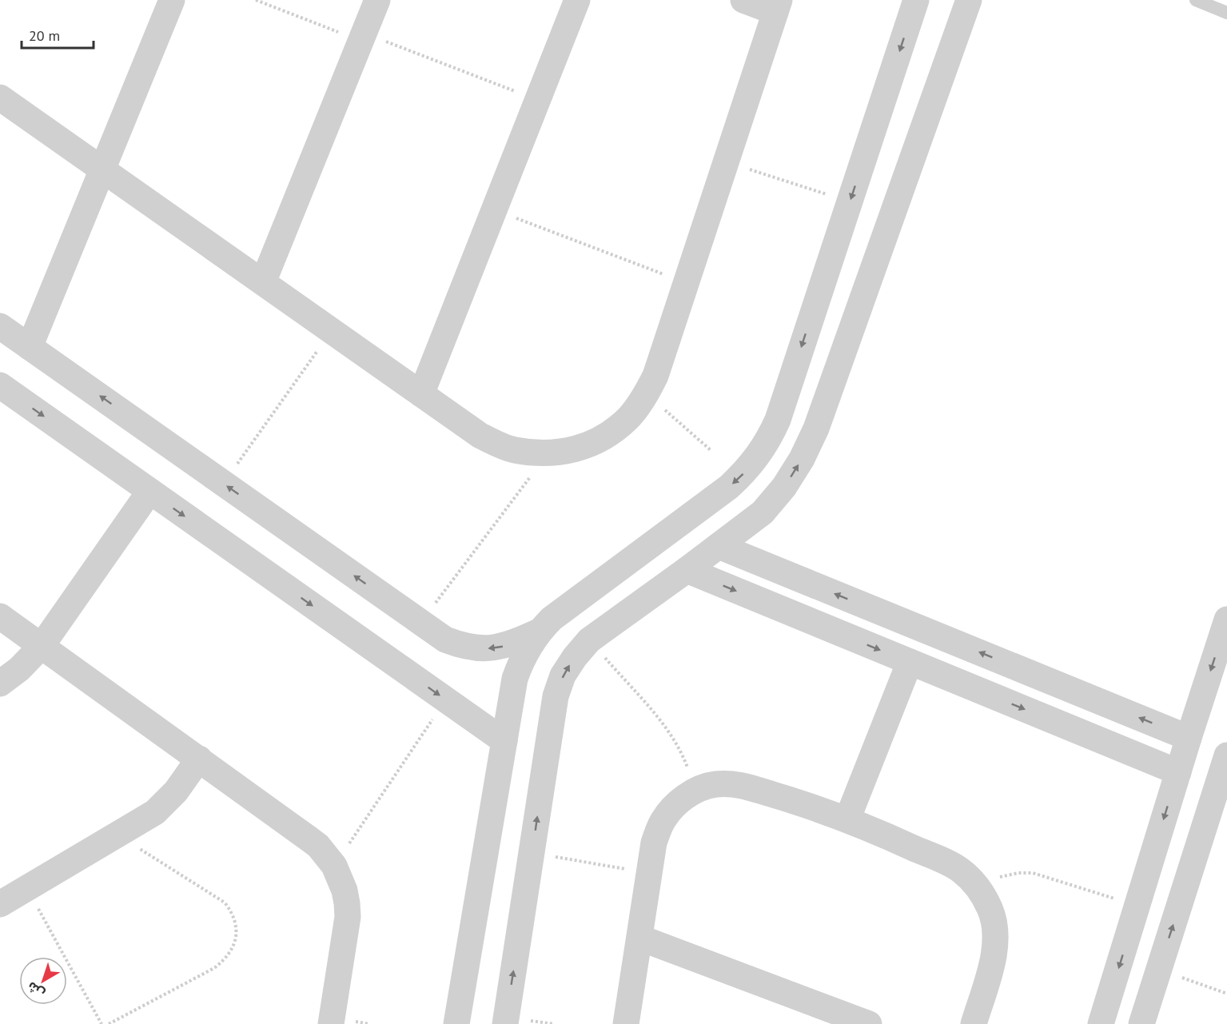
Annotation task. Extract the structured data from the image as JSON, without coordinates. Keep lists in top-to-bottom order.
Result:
{
  "scale_bar": "20 m",
  "north": "bottom left"
}
